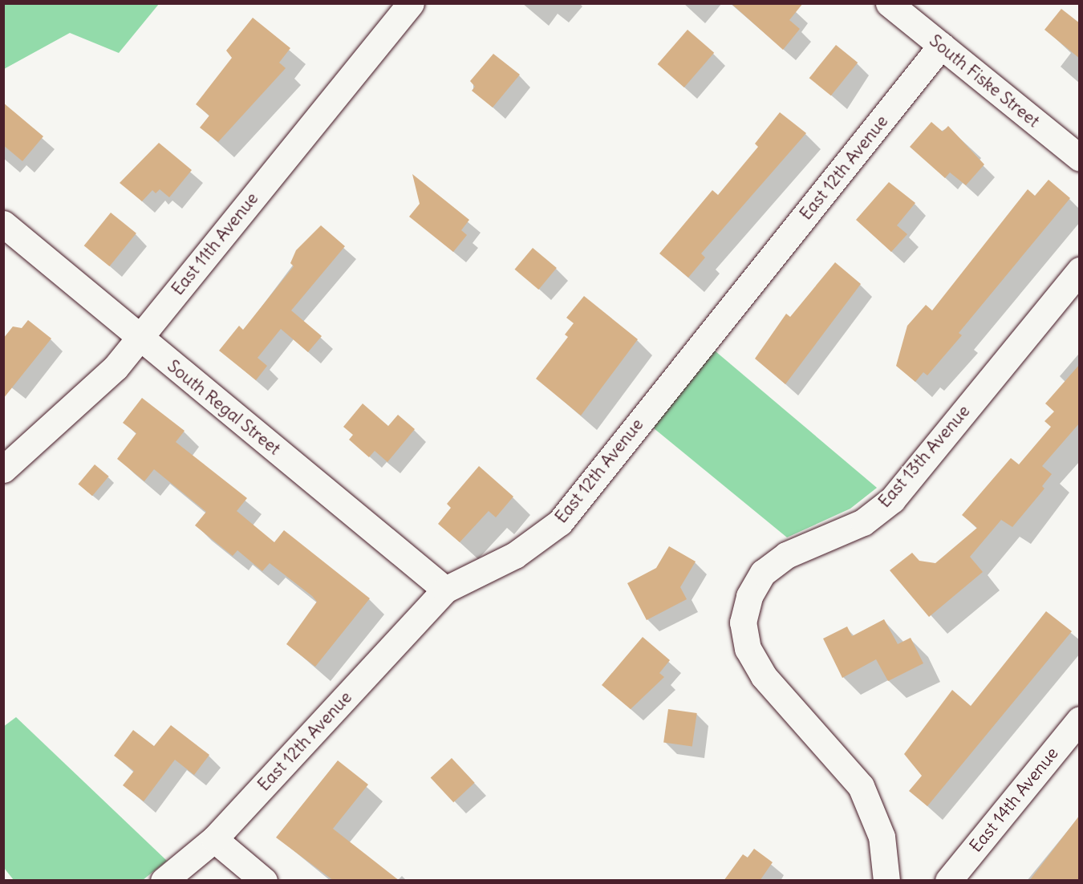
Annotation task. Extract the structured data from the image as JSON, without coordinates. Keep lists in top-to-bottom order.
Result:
{
  "streets": {
    "street": [
      "South Fiske Street",
      "East 12th Avenue",
      "East 11th Avenue",
      "South Regal Street",
      "East 13th Avenue",
      "East 14th Avenue"
    ]
  },
  "crossings": [
    ["South Fiske Street", "East 12th Avenue"],
    ["East 12th Avenue", "South Regal Street"],
    ["East 11th Avenue", "South Regal Street"]
  ]
}
